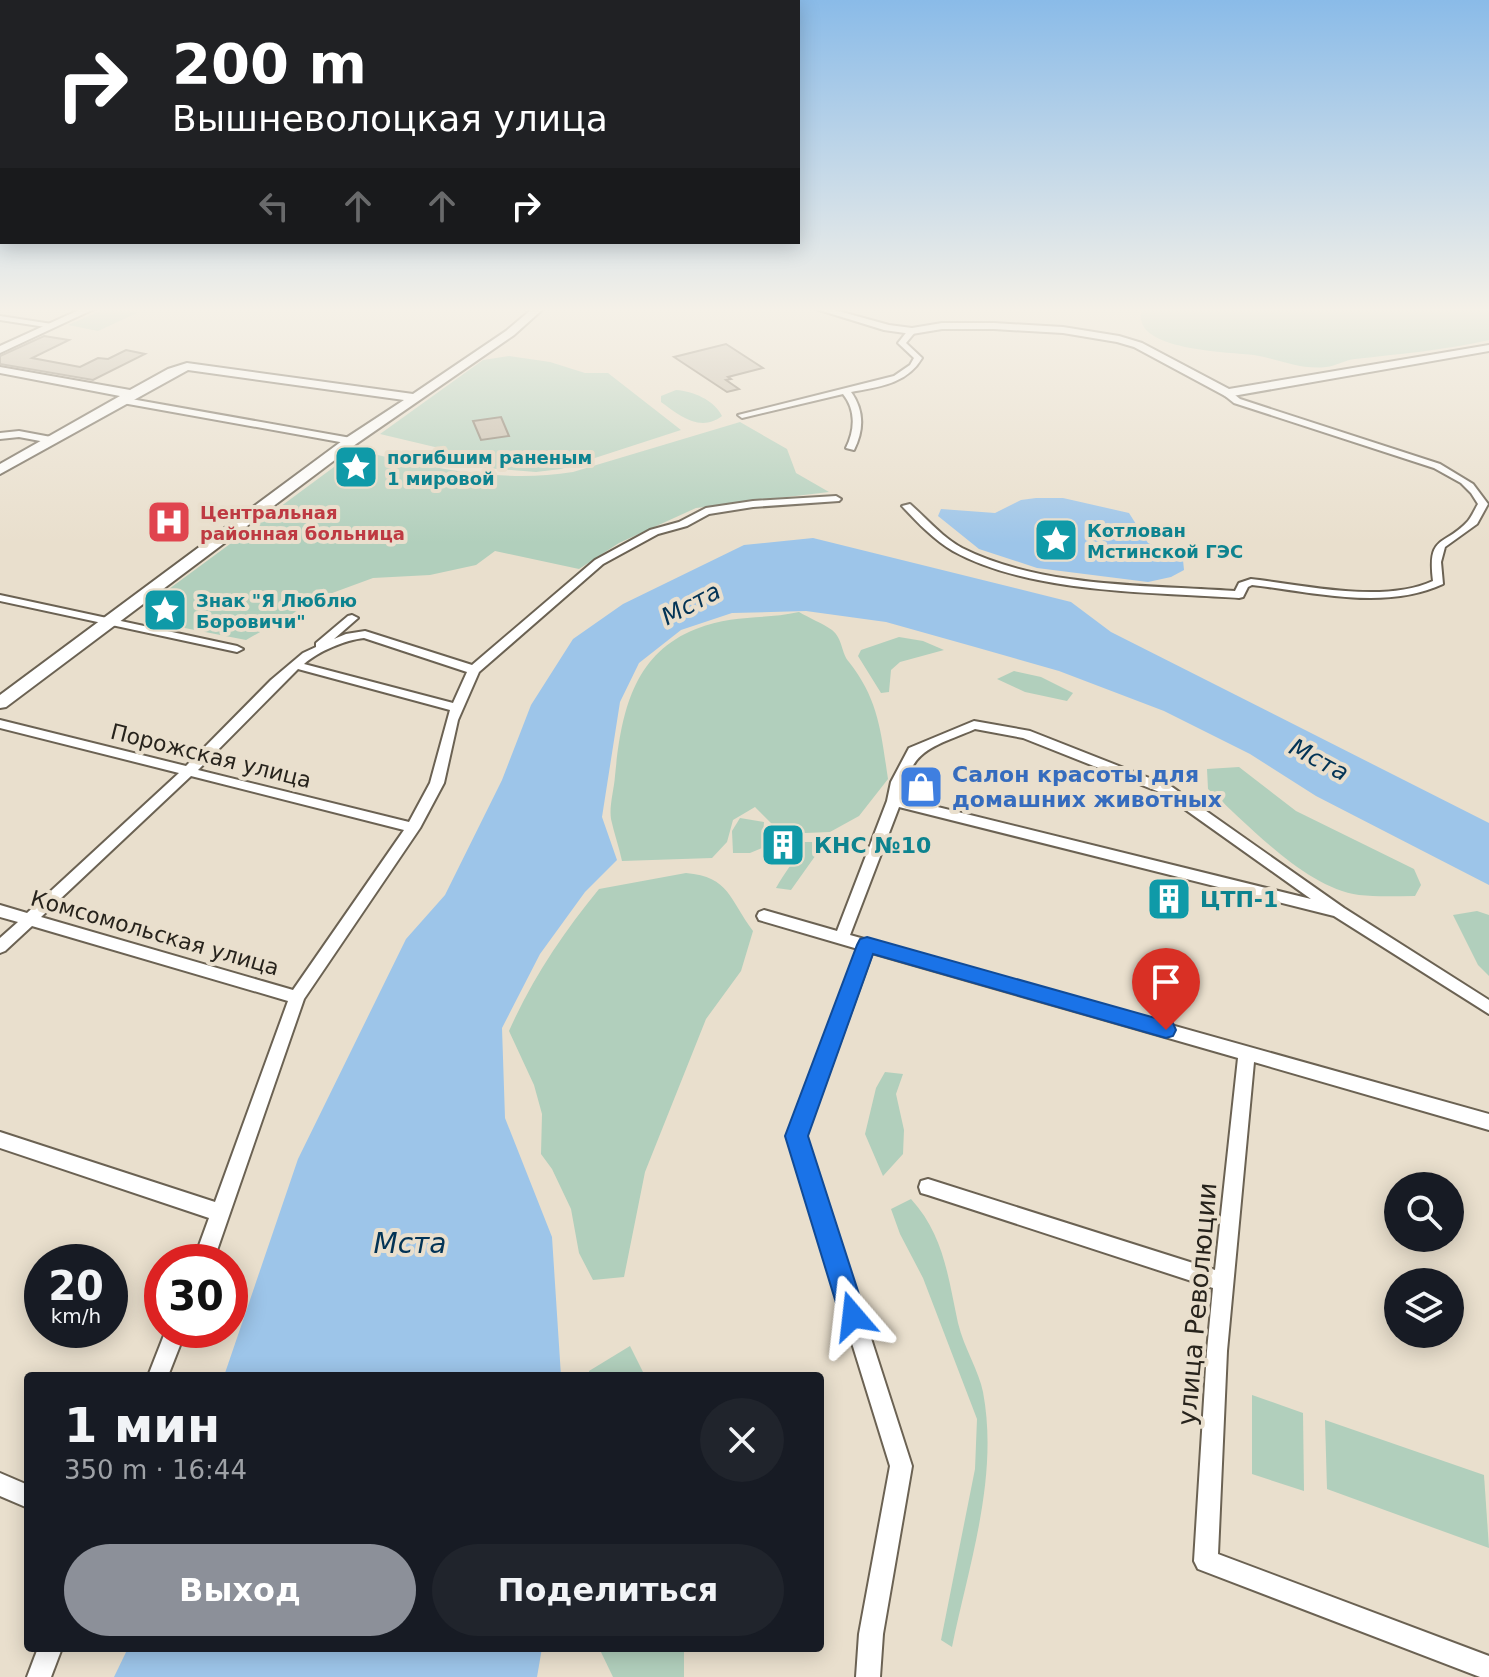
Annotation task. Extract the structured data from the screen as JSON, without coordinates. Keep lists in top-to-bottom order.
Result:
{
  "streets": {
    "street": ["Порожская улица", "Комсомольская улица", "улица Революции"]
  },
  "water": ["Мста"],
  "places": {
    "place": ["погибшим раненым 1 мировой", "Котлован Мстинской ГЭС", "Знак \"Я Люблю Боровичи\""],
    "hospital": ["Центральная районная больница"],
    "shop": ["Салон красоты для домашних животных"],
    "building": ["КНС №10", "ЦТП-1"]
  },
  "page": {
    "turn": ["200 m", "Вышневолоцкая улица"],
    "speed": "20 km/h",
    "limit": "30",
    "heading": ["1 мин", "350 m · 16:44"],
    "buttons": ["Выход", "Поделиться"]
  }
}
